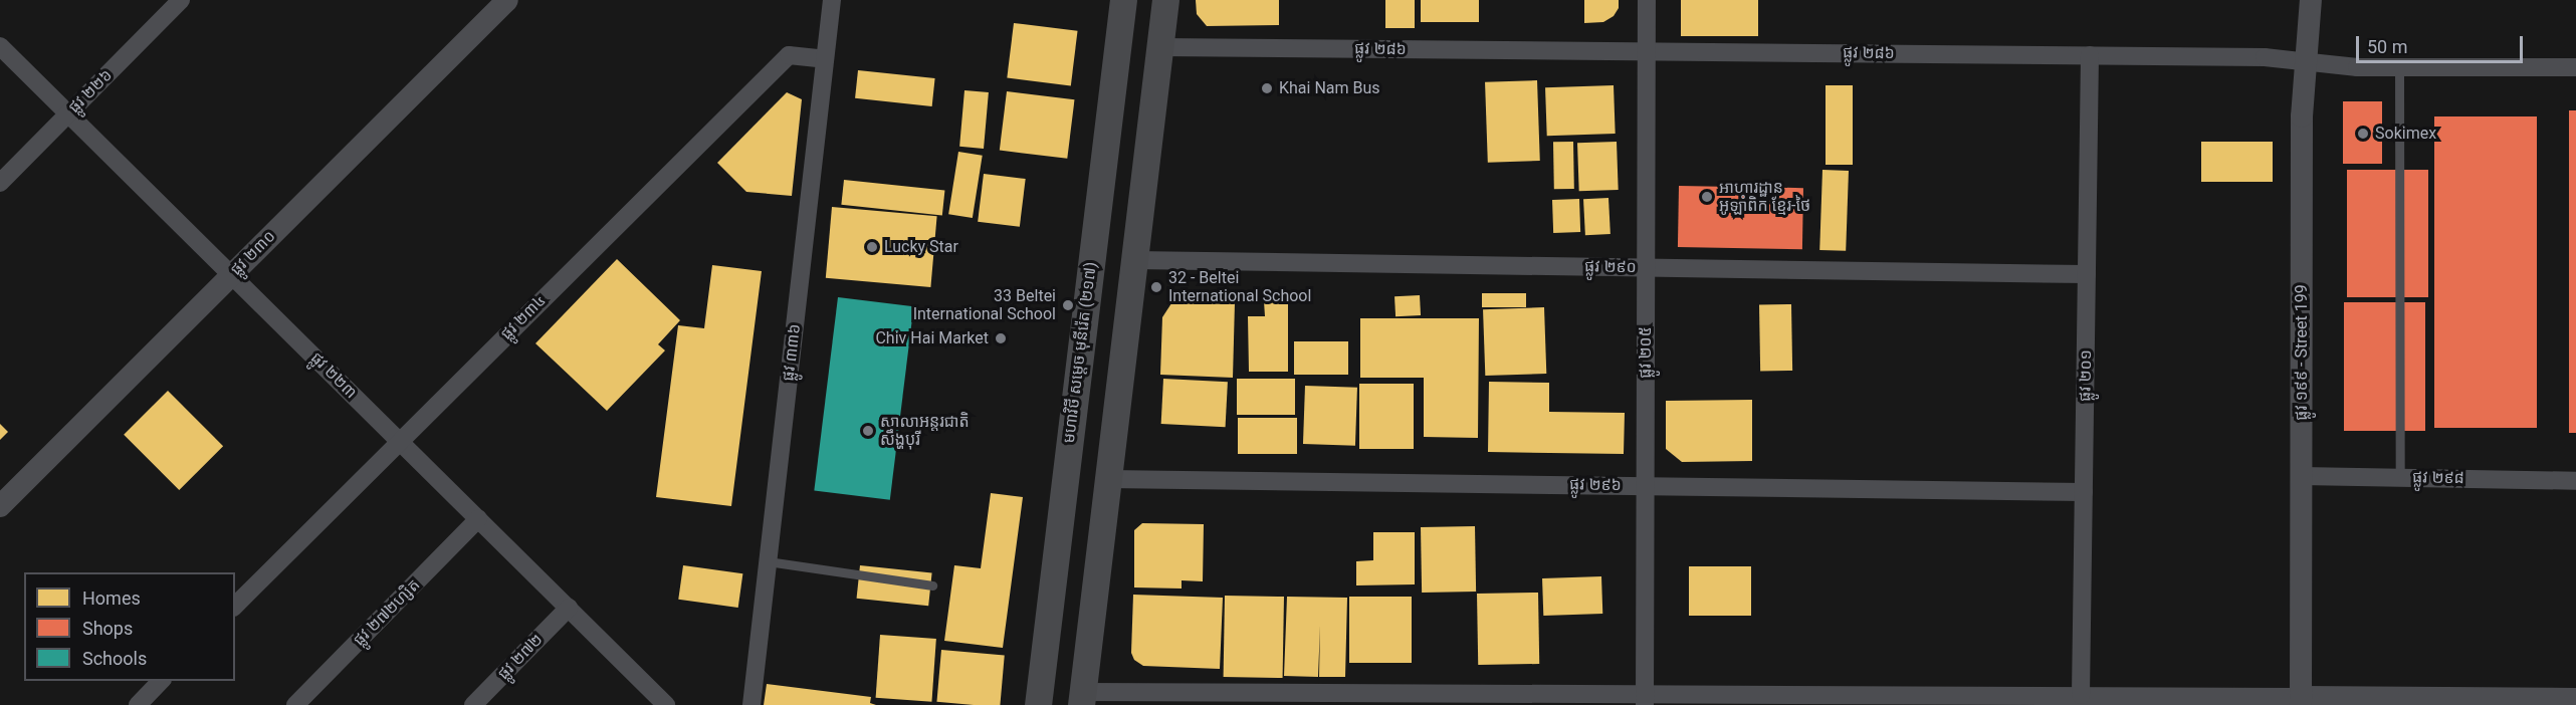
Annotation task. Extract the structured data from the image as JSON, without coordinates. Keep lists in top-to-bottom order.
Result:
{
  "streets": {
    "main road": ["មហាវិថី សម្តេច មុនីរ៉េត (២១៧)"],
    "street": [
      "ផ្លូវ ២៨៦",
      "ផ្លូវ ២២៦",
      "ផ្លូវ ២៣០",
      "ផ្លូវ ២៩០",
      "ផ្លូវ ២៣៤",
      "ផ្លូវ ៣៣៦",
      "ផ្លូវ ២០៥",
      "ផ្លូវ ១៩៩ - Street 199",
      "ផ្លូវ ២២៣",
      "ផ្លូវ ២០១",
      "ផ្លូវ ២៩៨",
      "ផ្លូវ ២៩៦",
      "ផ្លូវ ២៧២ហ្សិត",
      "ផ្លូវ ២៧២"
    ]
  },
  "crossings": [
    ["ផ្លូវ ២៨៦", "ផ្លូវ ២០៥"],
    ["ផ្លូវ ២៨៦", "ផ្លូវ ១៩៩ - Street 199"],
    ["ផ្លូវ ២៨៦", "ផ្លូវ ២០១"],
    ["ផ្លូវ ២២៦", "ផ្លូវ ២២៣"],
    ["ផ្លូវ ២៣០", "ផ្លូវ ២២៣"],
    ["ផ្លូវ ២៩០", "ផ្លូវ ២០៥"],
    ["ផ្លូវ ២៩០", "ផ្លូវ ២០១"],
    ["ផ្លូវ ២៣៤", "ផ្លូវ ៣៣៦"],
    ["ផ្លូវ ២៣៤", "ផ្លូវ ២២៣"],
    ["ផ្លូវ ២០៥", "ផ្លូវ ២៩៦"],
    ["ផ្លូវ ១៩៩ - Street 199", "ផ្លូវ ២៩៨"],
    ["ផ្លូវ ២២៣", "ផ្លូវ ២៧២ហ្សិត"],
    ["ផ្លូវ ២២៣", "ផ្លូវ ២៧២"],
    ["ផ្លូវ ២០១", "ផ្លូវ ២៩៦"]
  ],
  "places": [
    "Khai Nam Bus",
    "Sokimex",
    "អាហារដ្ឋាន អូឡាំពិក ខ្មែរ-ថៃ",
    "Lucky Star",
    "32 - Beltei International School",
    "33 Beltei International School",
    "Chiv Hai Market",
    "សាលាអន្តរជាតិ សឹង្ហបុរី"
  ],
  "legend": ["Homes", "Shops", "Schools"],
  "scale_bar": "50 m"
}
